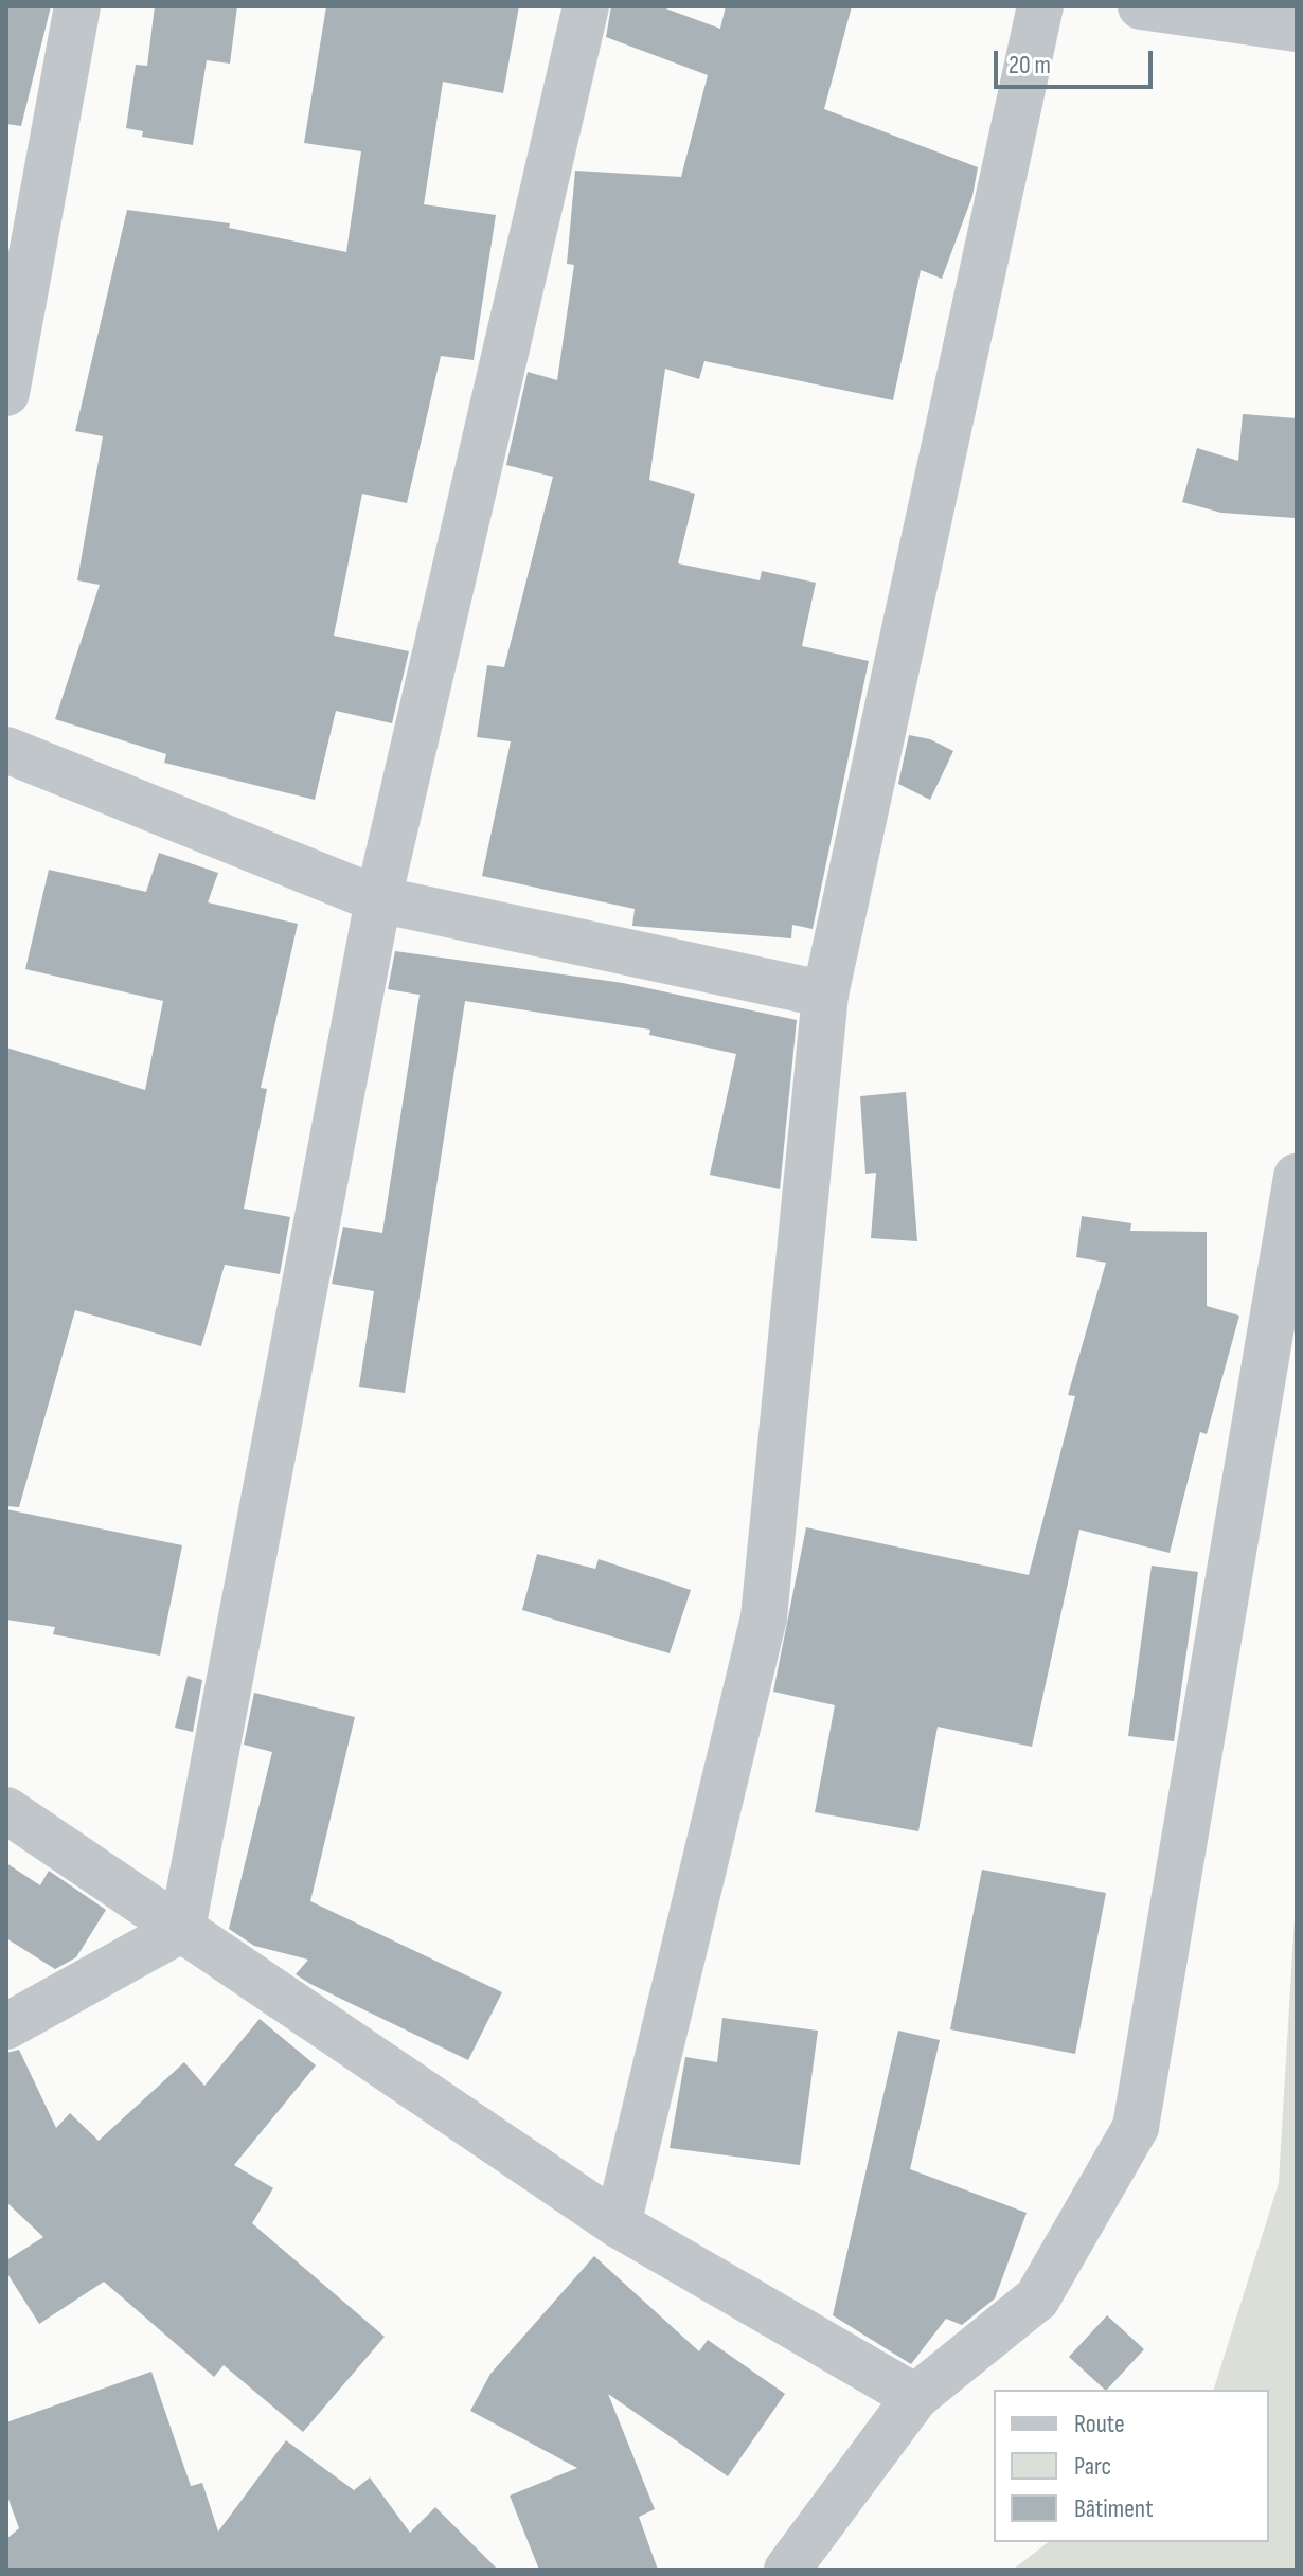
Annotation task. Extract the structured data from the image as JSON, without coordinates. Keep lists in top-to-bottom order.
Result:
{
  "legend": ["Route", "Parc", "Bâtiment"],
  "scale_bar": "20 m"
}
